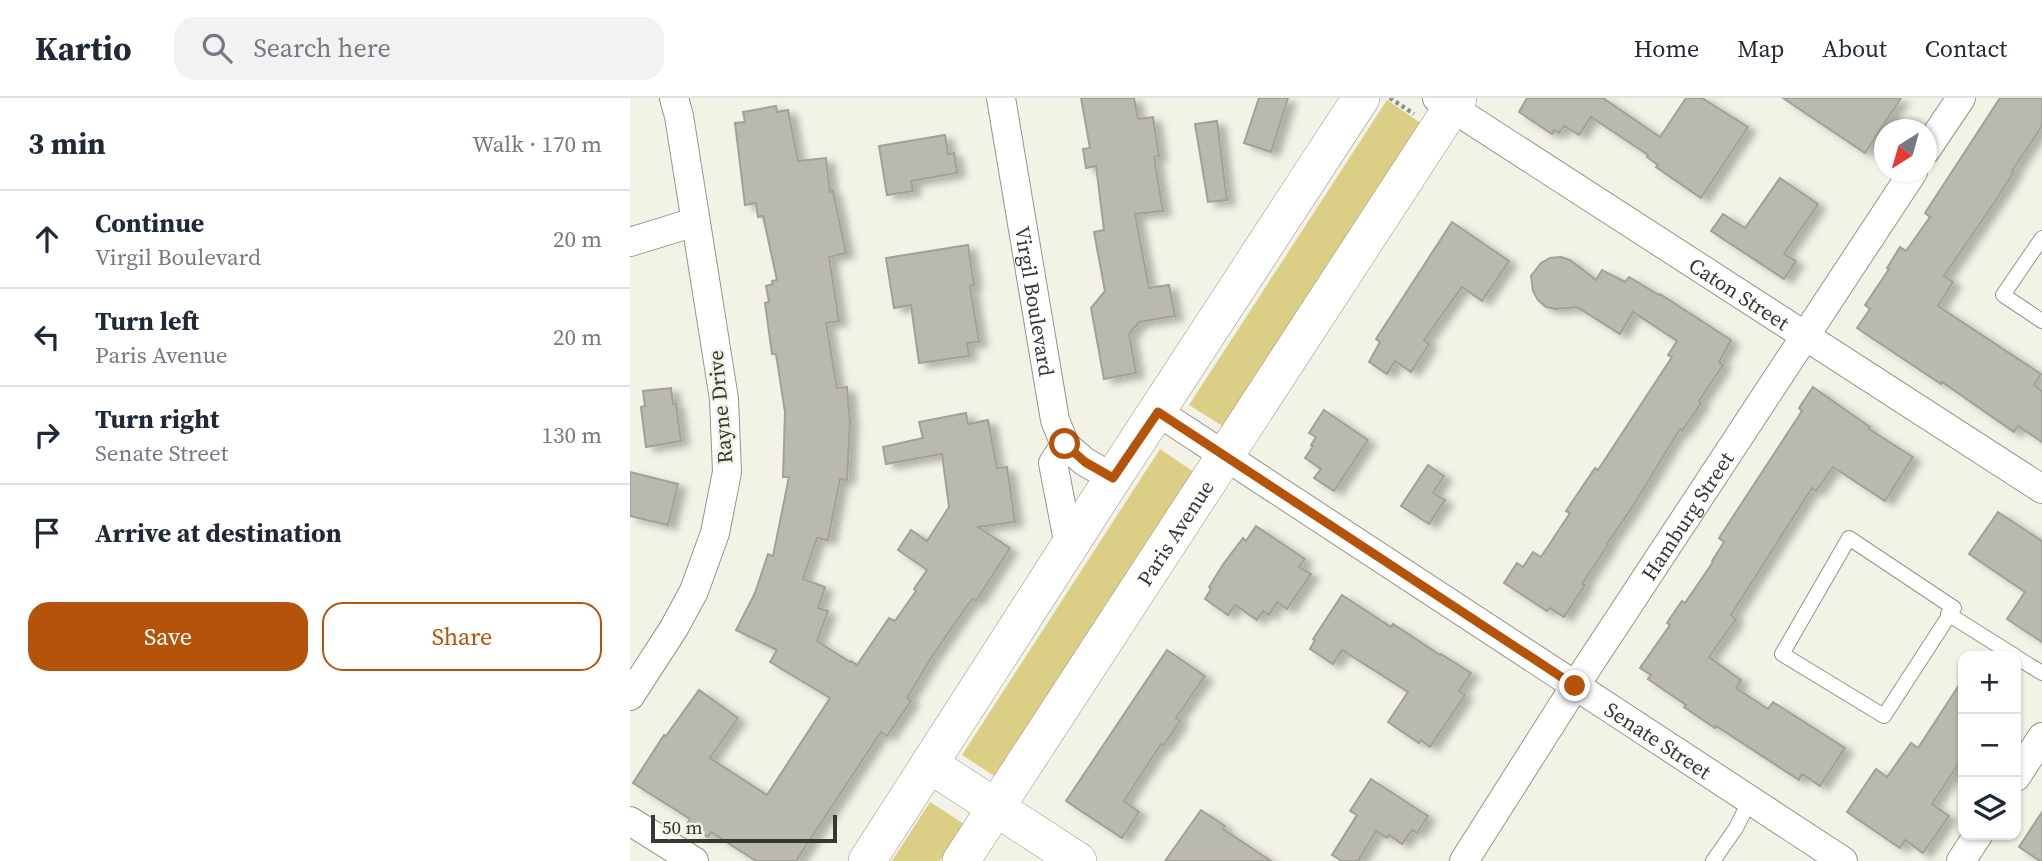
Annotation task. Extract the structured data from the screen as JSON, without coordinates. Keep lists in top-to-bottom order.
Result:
{
  "streets": {
    "street": [
      "Caton Street",
      "Virgil Boulevard",
      "Rayne Drive",
      "Hamburg Street",
      "Paris Avenue",
      "Senate Street"
    ]
  },
  "crossings": [
    ["Caton Street", "Hamburg Street"],
    ["Caton Street", "Paris Avenue"],
    ["Hamburg Street", "Senate Street"],
    ["Paris Avenue", "Senate Street"]
  ],
  "scale_bar": "50 m",
  "north": "bottom left",
  "page": {
    "header": "Kartio",
    "search": "Search here",
    "nav": [
      "Home",
      "Map",
      "About",
      "Contact"
    ],
    "heading": ["3 min", "Walk · 170 m"],
    "list": [
      ["Continue", "Virgil Boulevard", "20 m"],
      ["Turn left", "Paris Avenue", "20 m"],
      ["Turn right", "Senate Street", "130 m"],
      "Arrive at destination"
    ],
    "buttons": ["Save", "Share"],
    "map_buttons": ["+", "−"],
    "scale": "50 m"
  }
}
